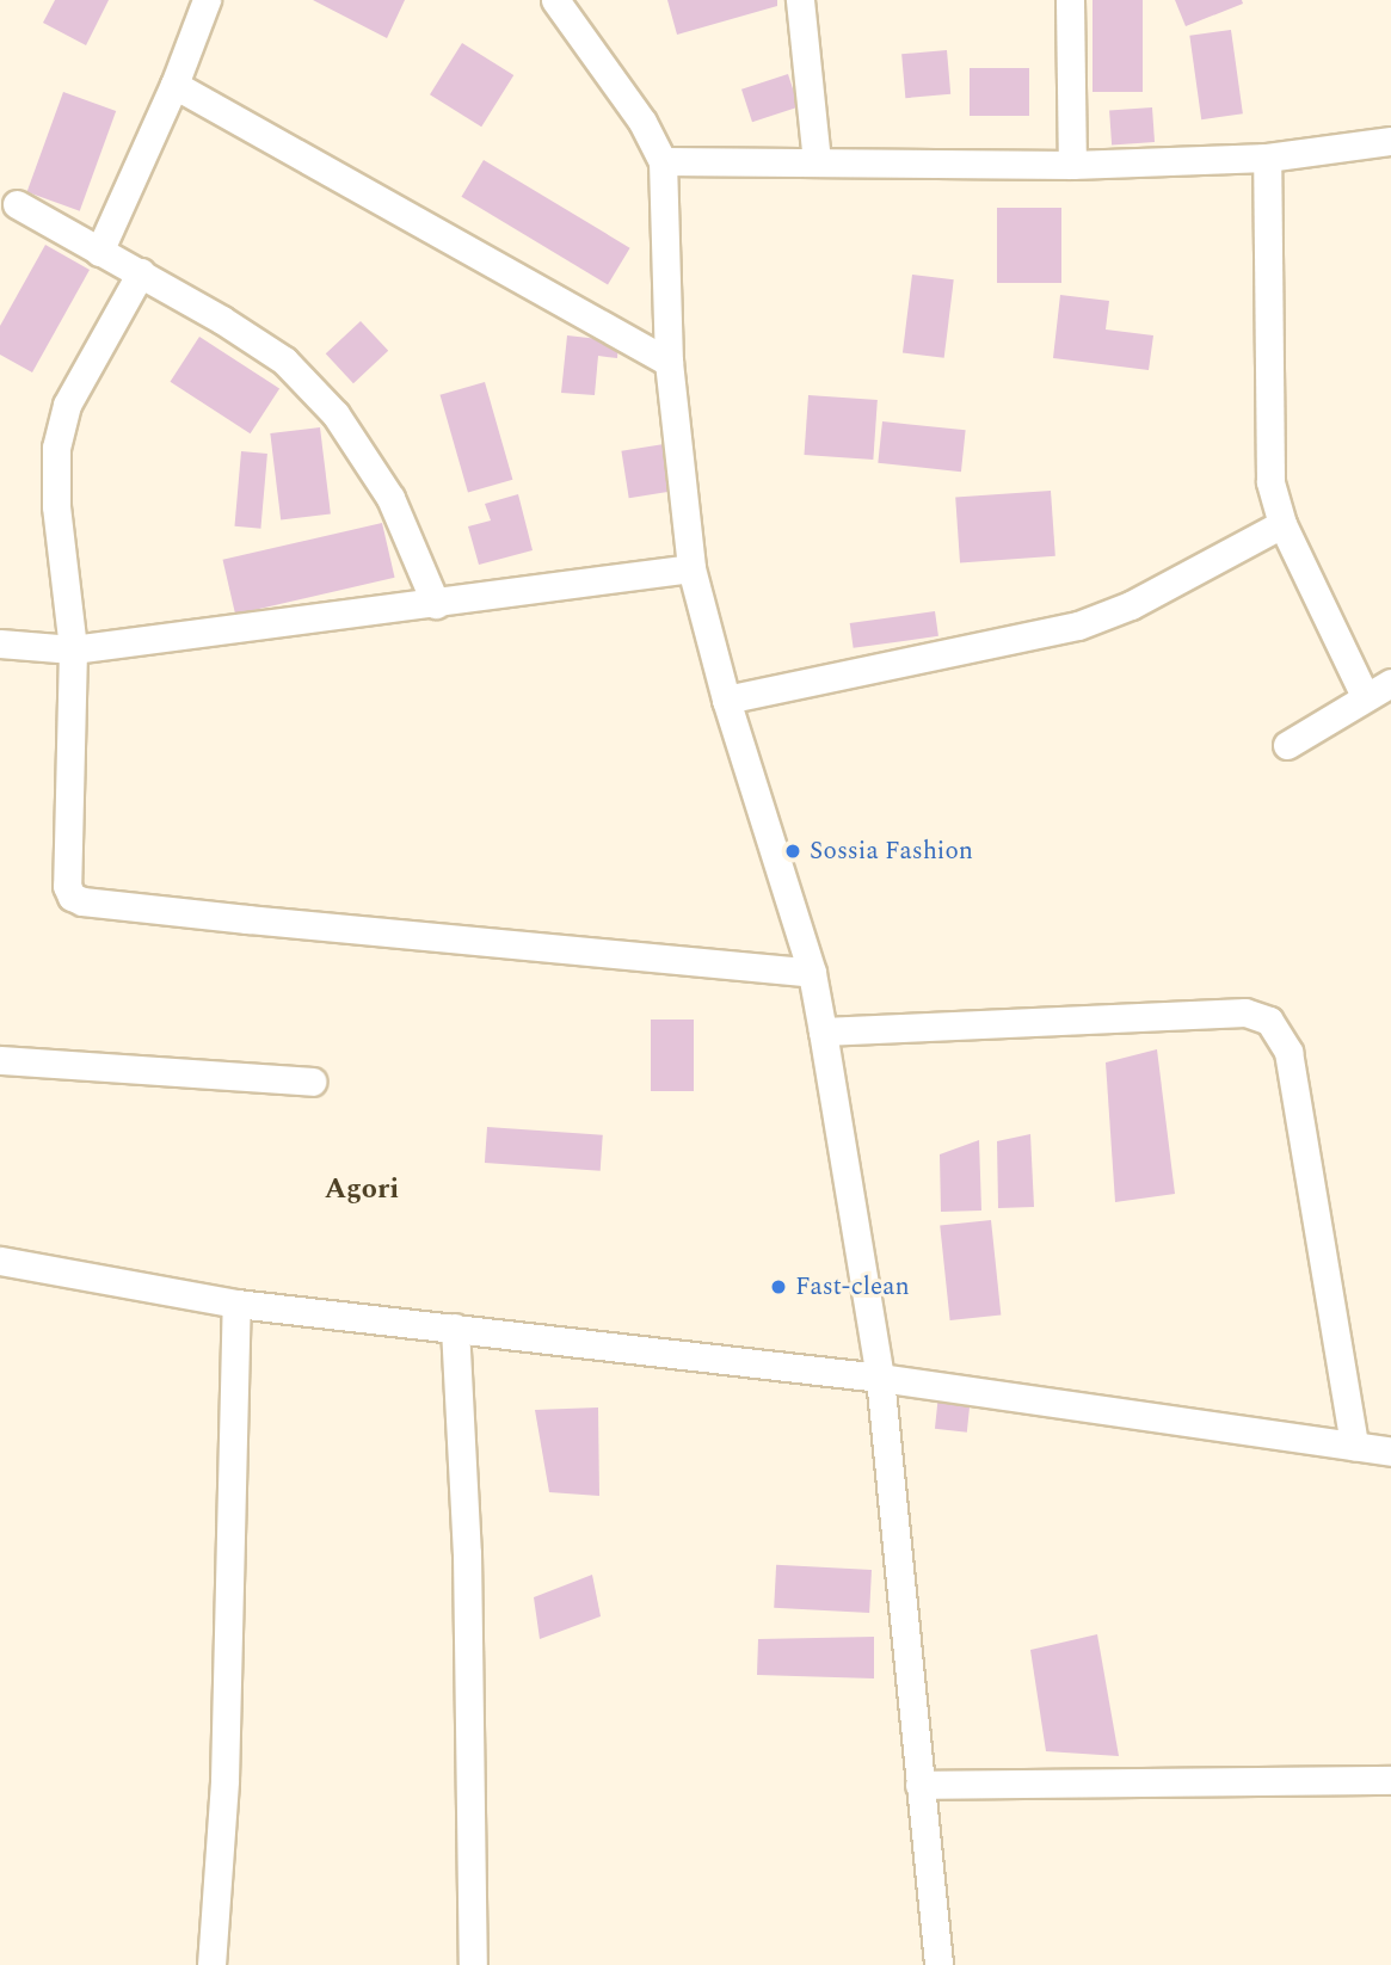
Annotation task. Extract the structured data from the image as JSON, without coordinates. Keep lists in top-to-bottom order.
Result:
{
  "districts": ["Agori"],
  "places": ["Sossia Fashion", "Fast-clean"]
}
